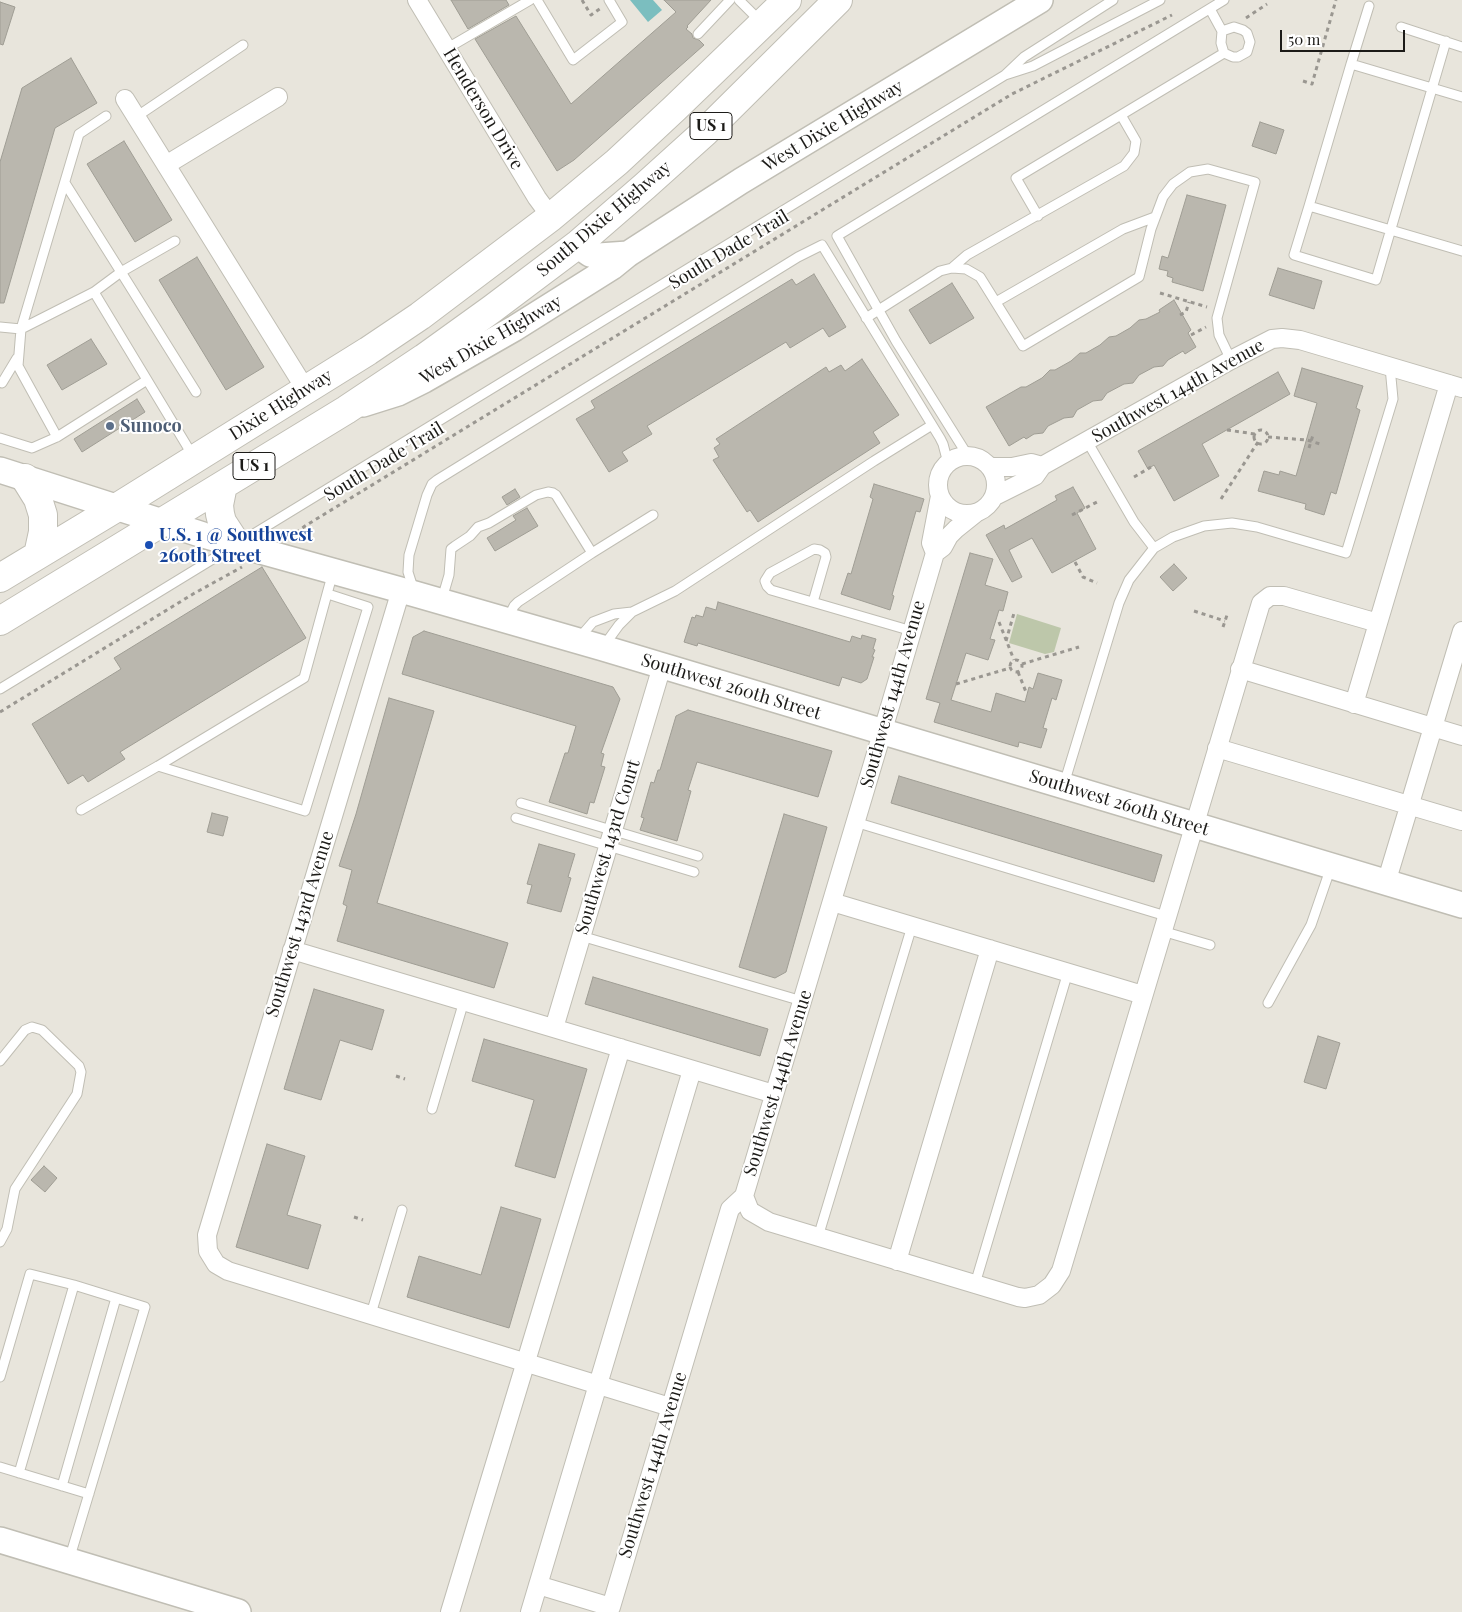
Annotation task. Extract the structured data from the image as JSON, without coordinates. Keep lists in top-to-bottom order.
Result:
{
  "streets": {
    "highway": ["US 1", "South Dixie Highway", "Dixie Highway"],
    "street": [
      "Henderson Drive",
      "West Dixie Highway",
      "Southwest 144th Avenue",
      "Southwest 260th Street",
      "Southwest 143rd Court",
      "Southwest 143rd Avenue"
    ],
    "path": ["South Dade Trail"]
  },
  "crossings": [
    ["Henderson Drive", "South Dixie Highway"],
    ["Henderson Drive", "Dixie Highway"],
    ["US 1", "West Dixie Highway"],
    ["US 1", "South Dixie Highway"],
    ["US 1", "Southwest 260th Street"],
    ["West Dixie Highway", "South Dixie Highway"],
    ["South Dixie Highway", "Dixie Highway"],
    ["Southwest 144th Avenue", "Southwest 260th Street"],
    ["Dixie Highway", "Southwest 260th Street"],
    ["Southwest 260th Street", "Southwest 143rd Court"],
    ["Southwest 260th Street", "Southwest 143rd Avenue"]
  ],
  "places": ["Sunoco", "U.S. 1 @ Southwest 260th Street"],
  "scale_bar": "50 m"
}
